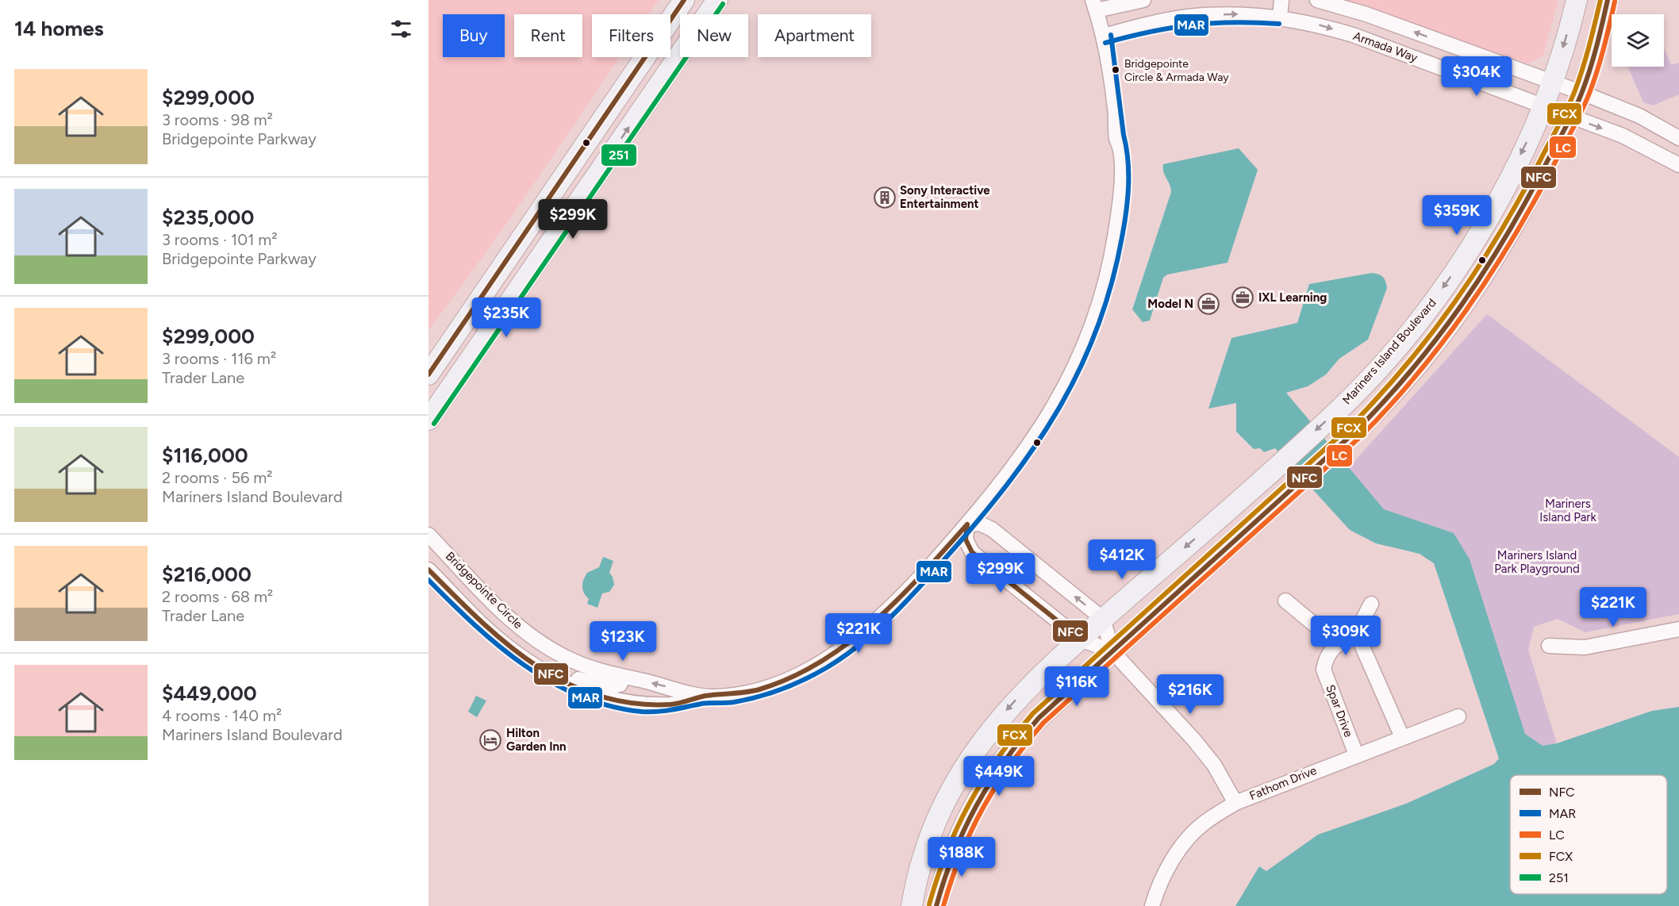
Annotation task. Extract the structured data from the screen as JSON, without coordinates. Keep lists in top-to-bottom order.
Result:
{
  "streets": {
    "main road": ["Mariners Island Boulevard"],
    "street": [
      "Armada Way",
      "Bridgepointe Circle",
      "Spar Drive",
      "Fathom Drive"
    ]
  },
  "crossings": [
    ["Armada Way", "Mariners Island Boulevard"],
    ["Armada Way", "Bridgepointe Circle"],
    ["Spar Drive", "Fathom Drive"]
  ],
  "parks": ["Mariners Island Park", "Mariners Island Park Playground"],
  "places": {
    "other": ["Bridgepointe Circle & Armada Way"],
    "building": ["Sony Interactive Entertainment"],
    "office": ["IXL Learning", "Model N"],
    "hotel": ["Hilton Garden Inn"]
  },
  "lines": [
    "transit line NFC",
    "transit line FCX",
    "transit line LC",
    "transit line 251",
    "transit line MAR"
  ],
  "legend": [
    "NFC",
    "MAR",
    "LC",
    "FCX",
    "251"
  ],
  "page": {
    "heading": "14 homes",
    "chip": [
      "Buy",
      "Rent",
      "Filters",
      "New",
      "Apartment"
    ],
    "price": [
      "$304K",
      "$359K",
      "$299K",
      "$235K",
      "$412K",
      "$299K",
      "$221K",
      "$221K",
      "$309K",
      "$123K",
      "$116K",
      "$216K",
      "$449K",
      "$188K"
    ],
    "list": [
      {
        "name": "$299,000",
        "note": "3 rooms · 98 m² · Bridgepointe Parkway"
      },
      {
        "name": "$235,000",
        "note": "3 rooms · 101 m² · Bridgepointe Parkway"
      },
      {
        "name": "$299,000",
        "note": "3 rooms · 116 m² · Trader Lane"
      },
      {
        "name": "$116,000",
        "note": "2 rooms · 56 m² · Mariners Island Boulevard"
      },
      {
        "name": "$216,000",
        "note": "2 rooms · 68 m² · Trader Lane"
      },
      {
        "name": "$449,000",
        "note": "4 rooms · 140 m² · Mariners Island Boulevard"
      }
    ]
  }
}
